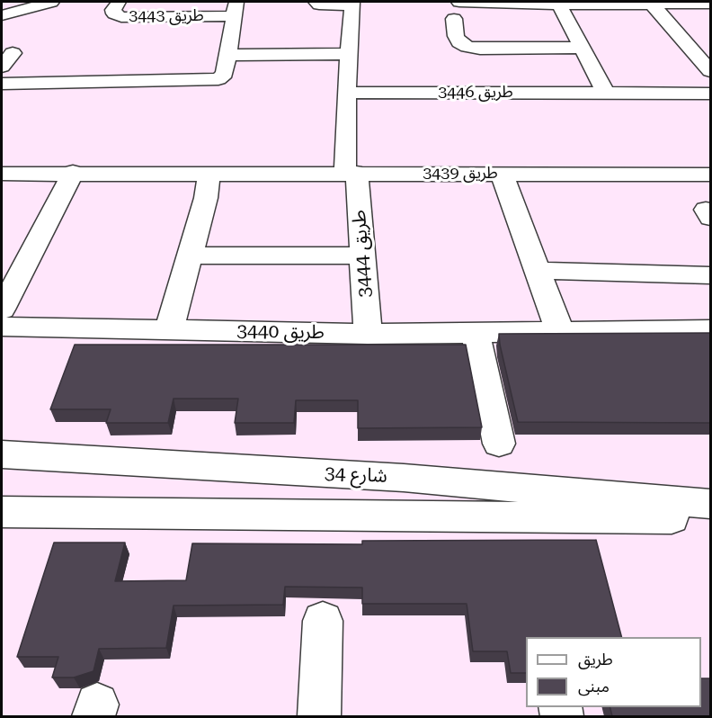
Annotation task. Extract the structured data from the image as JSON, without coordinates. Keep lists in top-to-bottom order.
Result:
{
  "streets": {
    "street": [
      "طريق 3443",
      "طريق 3446",
      "طريق 3439",
      "طريق 3444",
      "طريق 3440",
      "شارع 34"
    ]
  },
  "crossings": [
    ["طريق 3446", "طريق 3444"],
    ["طريق 3439", "طريق 3444"],
    ["طريق 3444", "طريق 3440"]
  ],
  "legend": ["طريق", "مبنى"]
}
